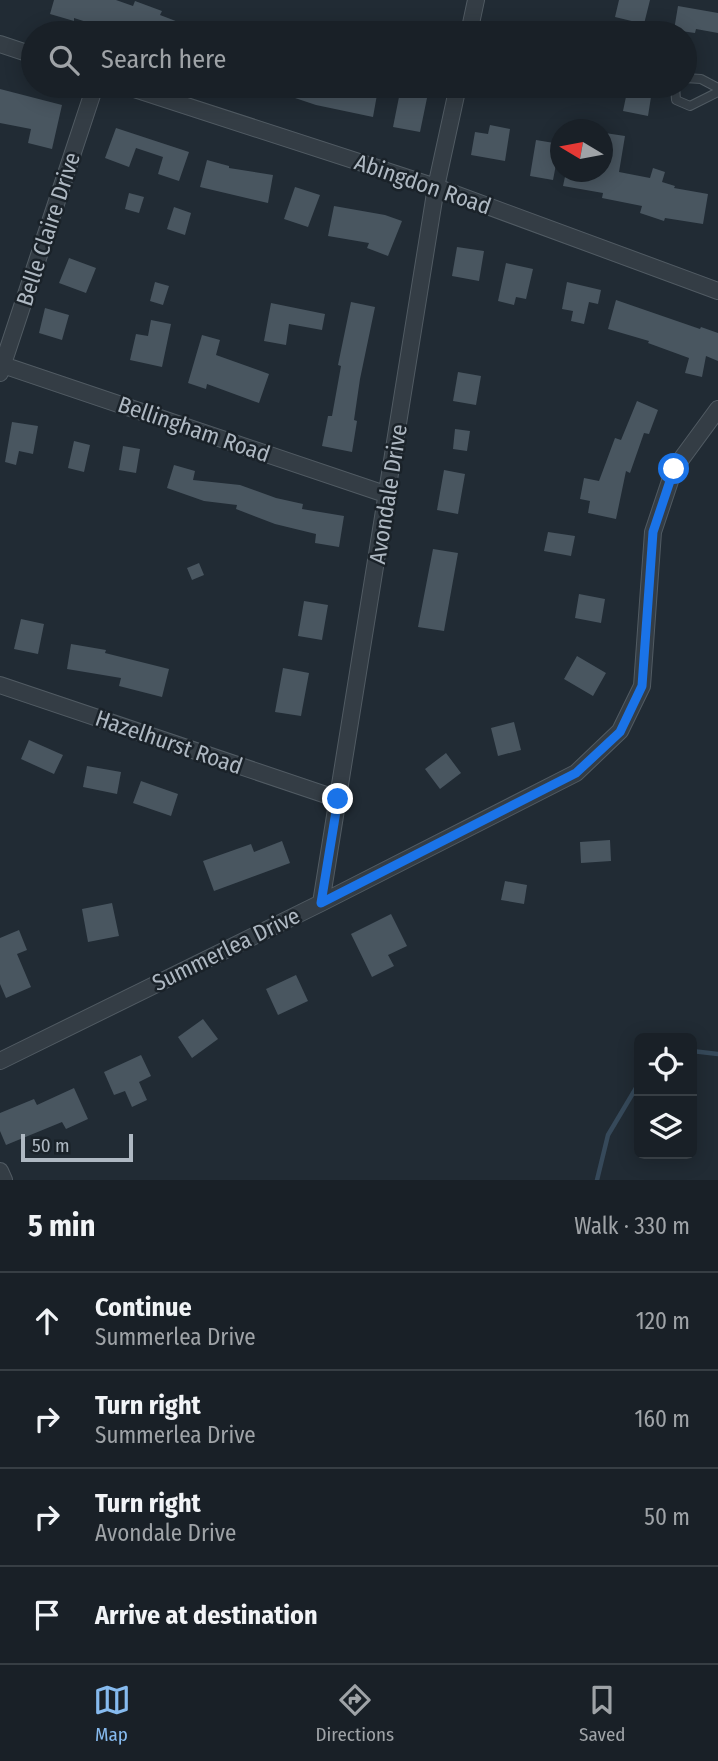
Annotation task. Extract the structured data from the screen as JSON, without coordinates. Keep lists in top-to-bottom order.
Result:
{
  "streets": {
    "street": [
      "Abingdon Road",
      "Belle Claire Drive",
      "Bellingham Road",
      "Avondale Drive",
      "Hazelhurst Road",
      "Summerlea Drive"
    ]
  },
  "crossings": [
    ["Abingdon Road", "Avondale Drive"],
    ["Belle Claire Drive", "Bellingham Road"],
    ["Bellingham Road", "Avondale Drive"],
    ["Avondale Drive", "Hazelhurst Road"],
    ["Avondale Drive", "Summerlea Drive"]
  ],
  "scale_bar": "50 m",
  "north": "left",
  "page": {
    "search": "Search here",
    "scale": "50 m",
    "heading": ["5 min", "Walk · 330 m"],
    "list": [
      ["Continue", "Summerlea Drive", "120 m"],
      ["Turn right", "Summerlea Drive", "160 m"],
      ["Turn right", "Avondale Drive", "50 m"],
      "Arrive at destination"
    ],
    "nav": ["Map", "Directions", "Saved"]
  }
}
